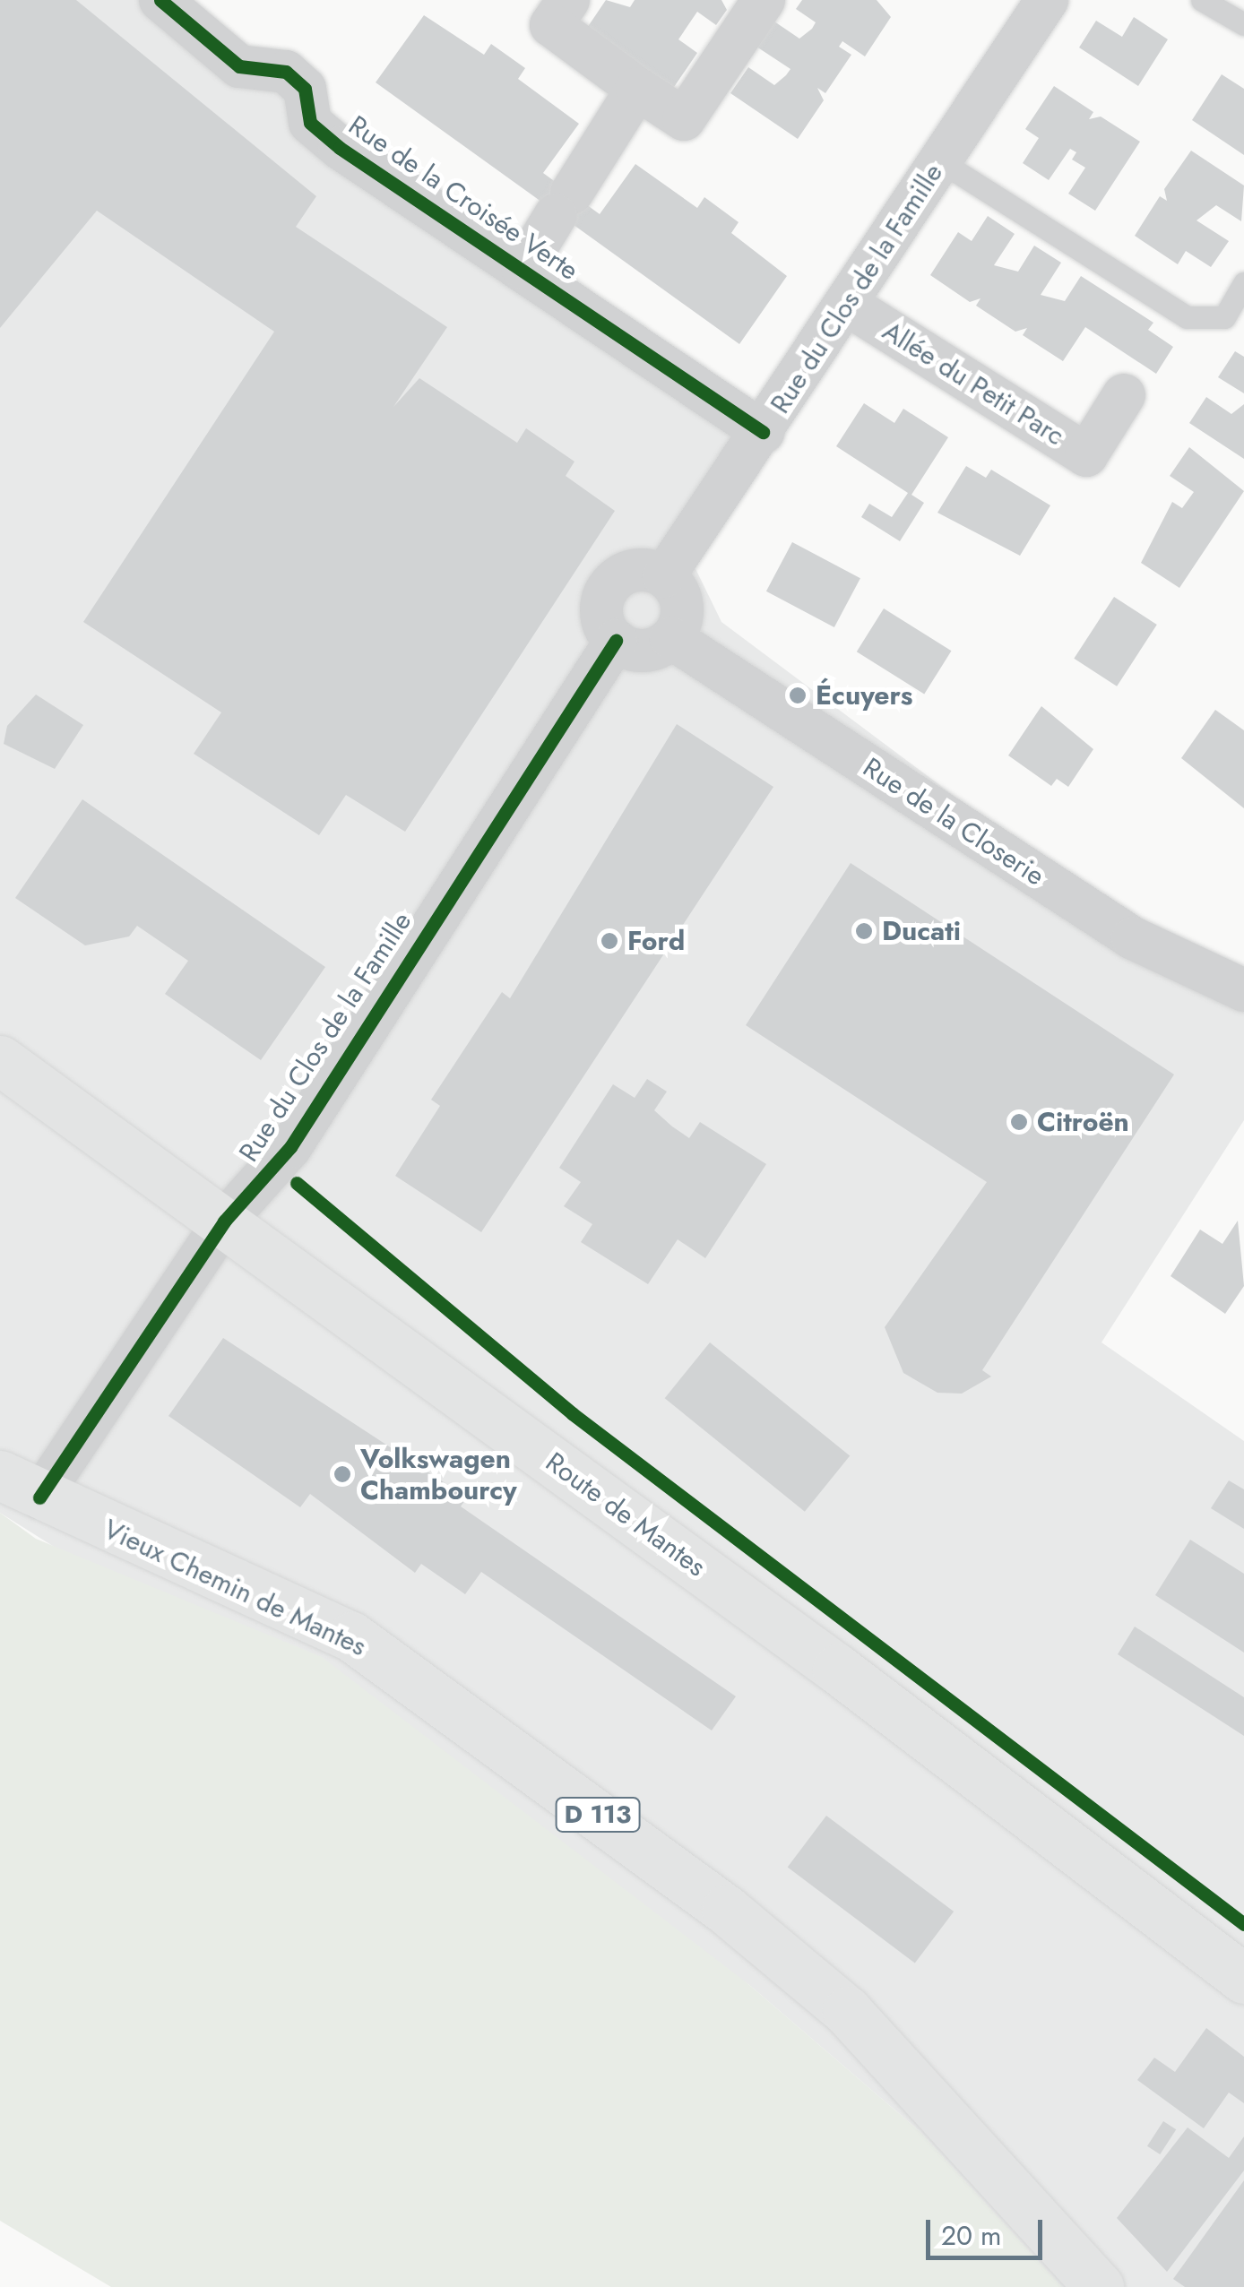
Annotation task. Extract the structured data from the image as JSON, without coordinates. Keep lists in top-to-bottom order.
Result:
{
  "streets": {
    "main road": ["Route de Mantes", "Vieux Chemin de Mantes", "D 113"],
    "street": [
      "Rue de la Croisée Verte",
      "Rue du Clos de la Famille",
      "Allée du Petit Parc",
      "Rue de la Closerie"
    ]
  },
  "crossings": [
    ["Rue de la Croisée Verte", "Rue du Clos de la Famille"],
    ["Rue du Clos de la Famille", "Allée du Petit Parc"],
    ["Rue du Clos de la Famille", "Rue de la Closerie"],
    ["Rue du Clos de la Famille", "Route de Mantes"],
    ["Rue du Clos de la Famille", "Vieux Chemin de Mantes"]
  ],
  "places": [
    "Écuyers",
    "Ducati",
    "Ford",
    "Citroën",
    "Volkswagen Chambourcy"
  ],
  "scale_bar": "20 m"
}
